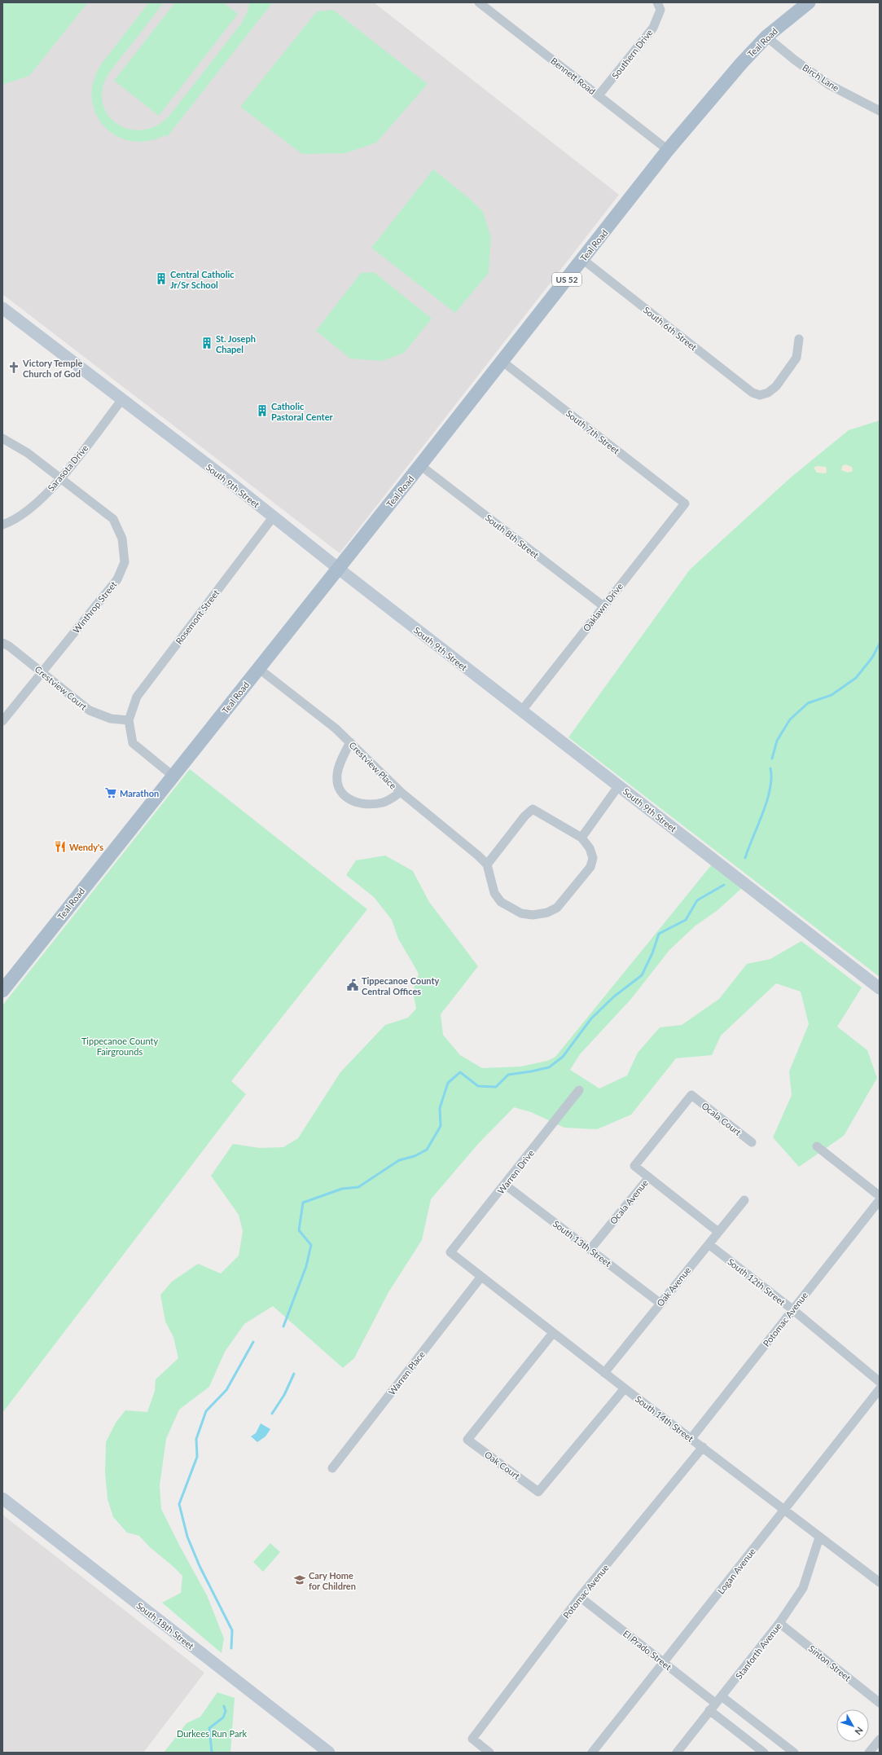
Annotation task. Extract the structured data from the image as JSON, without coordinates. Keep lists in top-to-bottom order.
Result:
{
  "streets": {
    "main road": ["Teal Road", "US 52"],
    "street": [
      "Southern Drive",
      "Bennett Road",
      "Birch Lane",
      "South 6th Street",
      "South 7th Street",
      "Sarasota Drive",
      "South 9th Street",
      "South 8th Street",
      "Winthrop Street",
      "Oaklawn Drive",
      "Rosemont Street",
      "Crestview Court",
      "Crestview Place",
      "Ocala Court",
      "Warren Drive",
      "Ocala Avenue",
      "South 13th Street",
      "South 12th Street",
      "Oak Avenue",
      "Potomac Avenue",
      "Warren Place",
      "South 14th Street",
      "Oak Court",
      "Logan Avenue",
      "South 18th Street",
      "El Prado Street",
      "Stanforth Avenue",
      "Sinton Street"
    ]
  },
  "crossings": [
    ["Teal Road", "Bennett Road"],
    ["Teal Road", "Birch Lane"],
    ["Teal Road", "South 6th Street"],
    ["Teal Road", "South 7th Street"],
    ["Teal Road", "South 9th Street"],
    ["Teal Road", "South 8th Street"],
    ["Teal Road", "Crestview Place"],
    ["Southern Drive", "Bennett Road"],
    ["South 7th Street", "Oaklawn Drive"],
    ["Sarasota Drive", "South 9th Street"],
    ["Sarasota Drive", "Winthrop Street"],
    ["South 9th Street", "Oaklawn Drive"],
    ["South 9th Street", "Rosemont Street"],
    ["South 8th Street", "Oaklawn Drive"],
    ["Winthrop Street", "Crestview Court"],
    ["Rosemont Street", "Crestview Court"],
    ["Ocala Court", "Ocala Avenue"],
    ["Warren Drive", "South 13th Street"],
    ["Warren Drive", "South 14th Street"],
    ["Ocala Avenue", "South 13th Street"],
    ["South 13th Street", "Oak Avenue"],
    ["South 12th Street", "Oak Avenue"],
    ["South 12th Street", "Potomac Avenue"],
    ["Oak Avenue", "South 14th Street"],
    ["Potomac Avenue", "South 14th Street"],
    ["Potomac Avenue", "El Prado Street"],
    ["Warren Place", "South 14th Street"],
    ["South 14th Street", "Oak Court"],
    ["South 14th Street", "Logan Avenue"],
    ["South 14th Street", "Stanforth Avenue"],
    ["Logan Avenue", "El Prado Street"],
    ["El Prado Street", "Stanforth Avenue"],
    ["Stanforth Avenue", "Sinton Street"]
  ],
  "parks": ["Tippecanoe County Fairgrounds", "Durkees Run Park"],
  "places": {
    "building": ["Central Catholic Jr/Sr School", "St. Joseph Chapel", "Catholic Pastoral Center"],
    "church": ["Victory Temple Church of God"],
    "supermarket": ["Marathon"],
    "restaurant": ["Wendy's"],
    "public building": ["Tippecanoe County Central Offices"],
    "school or university": ["Cary Home for Children"]
  },
  "north": "bottom right"
}
